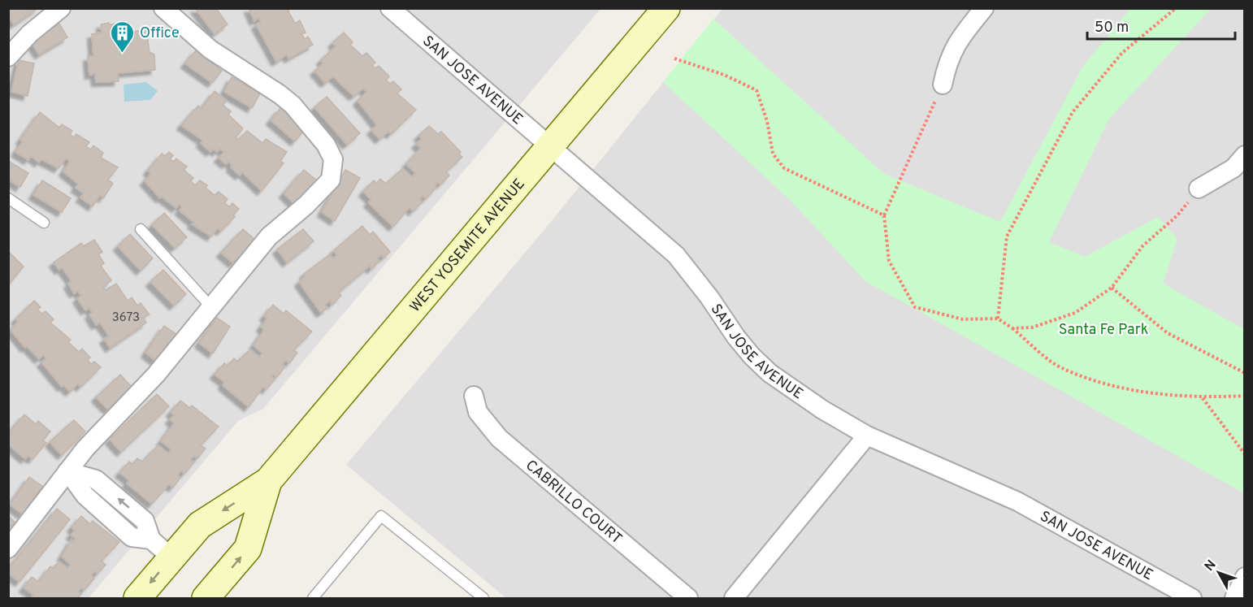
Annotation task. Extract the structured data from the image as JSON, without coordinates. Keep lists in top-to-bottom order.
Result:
{
  "streets": {
    "main road": ["WEST YOSEMITE AVENUE"],
    "street": ["SAN JOSE AVENUE", "CABRILLO COURT"]
  },
  "crossings": [
    ["SAN JOSE AVENUE", "WEST YOSEMITE AVENUE"]
  ],
  "parks": ["Santa Fe Park"],
  "places": {
    "building": ["Office"]
  },
  "house_numbers": ["3673"],
  "scale_bar": "50 m",
  "north": "top left"
}
